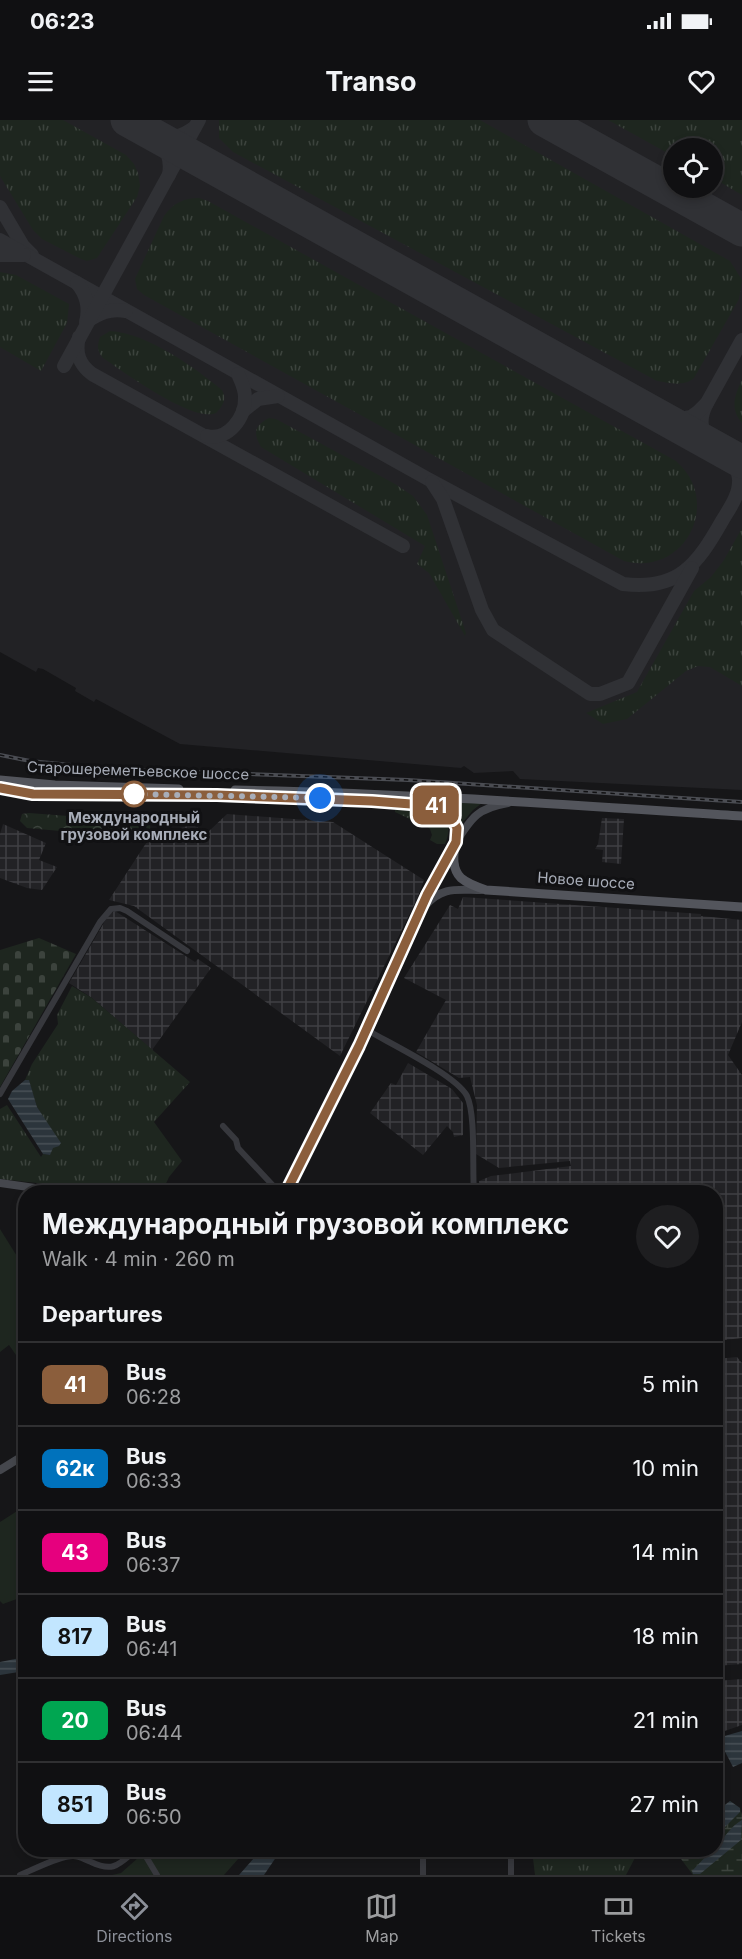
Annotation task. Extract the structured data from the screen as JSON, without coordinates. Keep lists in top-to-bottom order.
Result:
{
  "streets": {
    "main road": ["Старошереметьевское шоссе", "Новое шоссе"]
  },
  "crossings": [
    ["Старошереметьевское шоссе", "Новое шоссе"]
  ],
  "places": ["Международный грузовой комплекс"],
  "lines": ["bus line 41"],
  "page": {
    "status": "06:23",
    "header": "Transo",
    "on_map": "41",
    "heading": [
      ["Международный грузовой комплекс", "Walk · 4 min · 260 m"],
      "Departures"
    ],
    "list": [
      {
        "mark": "41",
        "name": "Bus",
        "note": "06:28",
        "value": "5 min"
      },
      {
        "mark": "62к",
        "name": "Bus",
        "note": "06:33",
        "value": "10 min"
      },
      {
        "mark": "43",
        "name": "Bus",
        "note": "06:37",
        "value": "14 min"
      },
      {
        "mark": "817",
        "name": "Bus",
        "note": "06:41",
        "value": "18 min"
      },
      {
        "mark": "20",
        "name": "Bus",
        "note": "06:44",
        "value": "21 min"
      },
      {
        "mark": "851",
        "name": "Bus",
        "note": "06:50",
        "value": "27 min"
      }
    ],
    "tabs": ["Directions", "Map", "Tickets"]
  }
}
